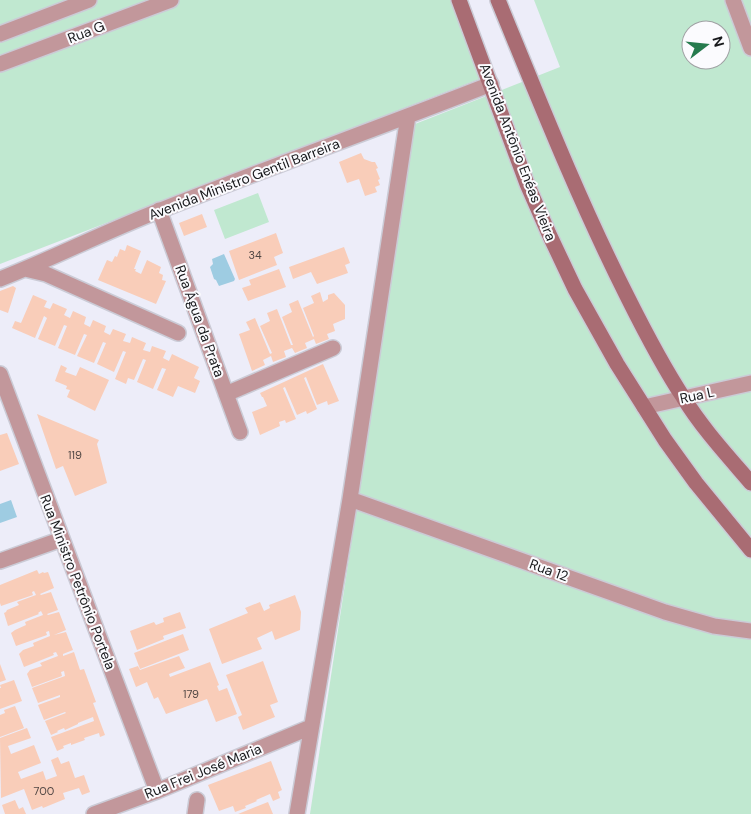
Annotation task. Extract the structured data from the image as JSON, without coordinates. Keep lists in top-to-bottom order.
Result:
{
  "streets": {
    "street": [
      "Rua G",
      "Avenida Antônio Enéas Vieira",
      "Avenida Ministro Gentil Barreira",
      "Rua Água da Prata",
      "Rua L",
      "Rua 12",
      "Rua Ministro Petrônio Portela",
      "Rua Frei José Maria"
    ]
  },
  "crossings": [
    ["Avenida Antônio Enéas Vieira", "Avenida Ministro Gentil Barreira"],
    ["Avenida Antônio Enéas Vieira", "Rua L"],
    ["Avenida Ministro Gentil Barreira", "Rua Água da Prata"],
    ["Rua Ministro Petrônio Portela", "Rua Frei José Maria"]
  ],
  "house_numbers": [
    "34",
    "119",
    "179",
    "700"
  ],
  "north": "right"
}
